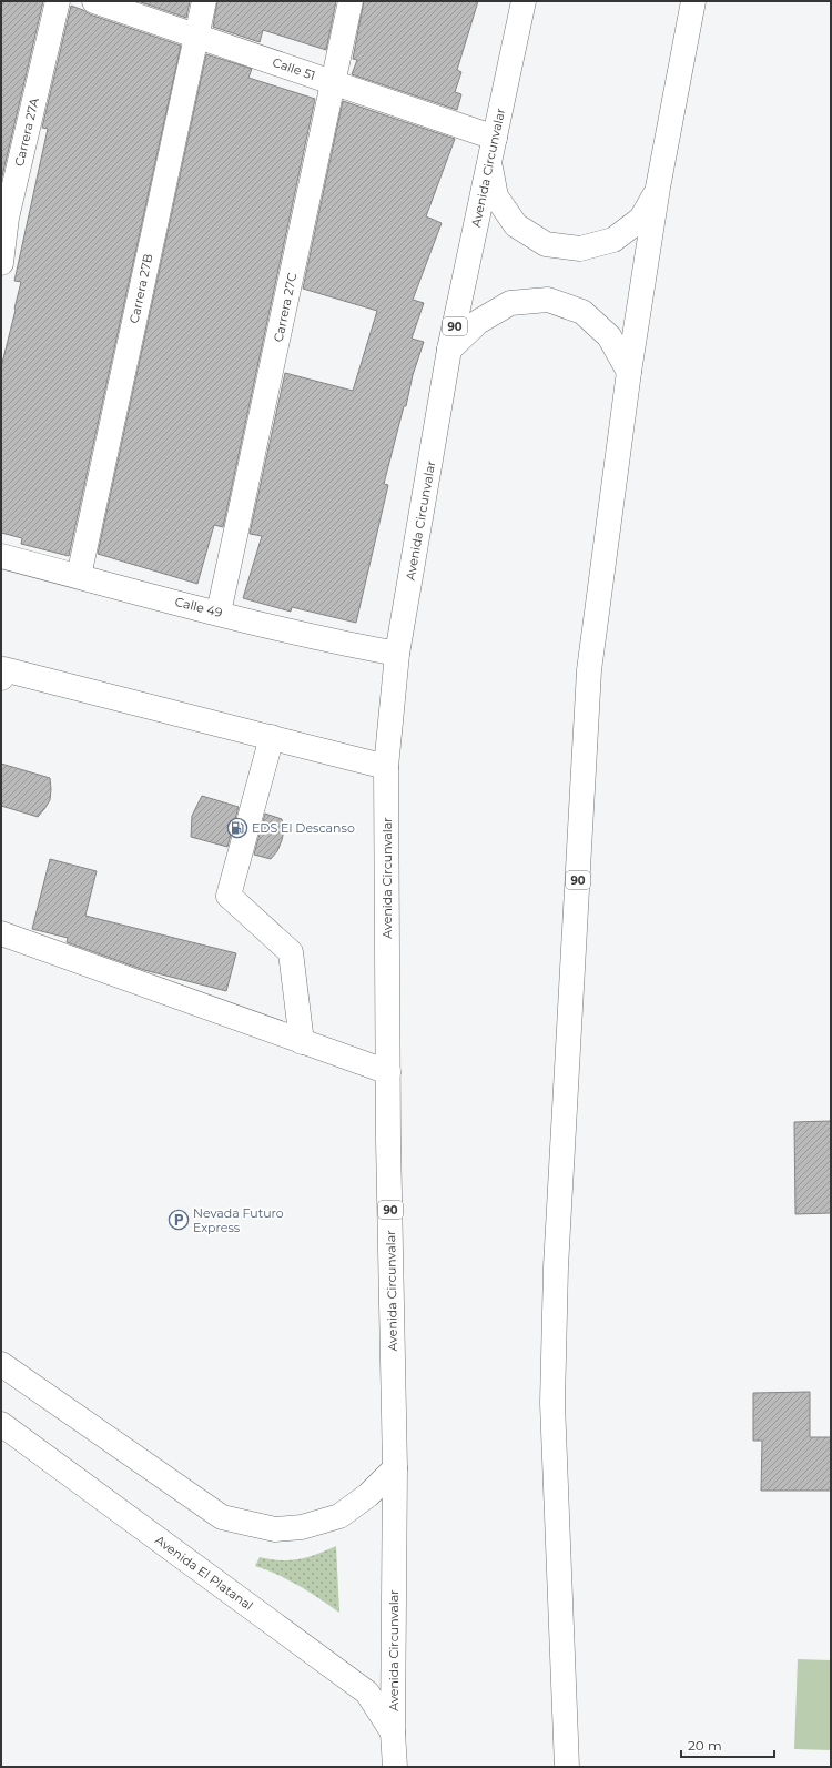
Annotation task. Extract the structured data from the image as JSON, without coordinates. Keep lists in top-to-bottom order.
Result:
{
  "streets": {
    "main road": [
      "Calle 51",
      "Carrera 27A",
      "Avenida Circunvalar",
      "Carrera 27B",
      "Carrera 27C",
      "90",
      "Calle 49",
      "Avenida El Platanal"
    ]
  },
  "crossings": [
    ["Calle 51", "Avenida Circunvalar"],
    ["Calle 51", "Carrera 27B"],
    ["Calle 51", "Carrera 27C"],
    ["Avenida Circunvalar", "Calle 49"],
    ["Avenida Circunvalar", "Avenida El Platanal"],
    ["Carrera 27B", "Calle 49"],
    ["Carrera 27C", "Calle 49"]
  ],
  "places": {
    "fuel station": ["EDS El Descanso"],
    "parking": ["Nevada Futuro Express"]
  },
  "scale_bar": "20 m"
}
